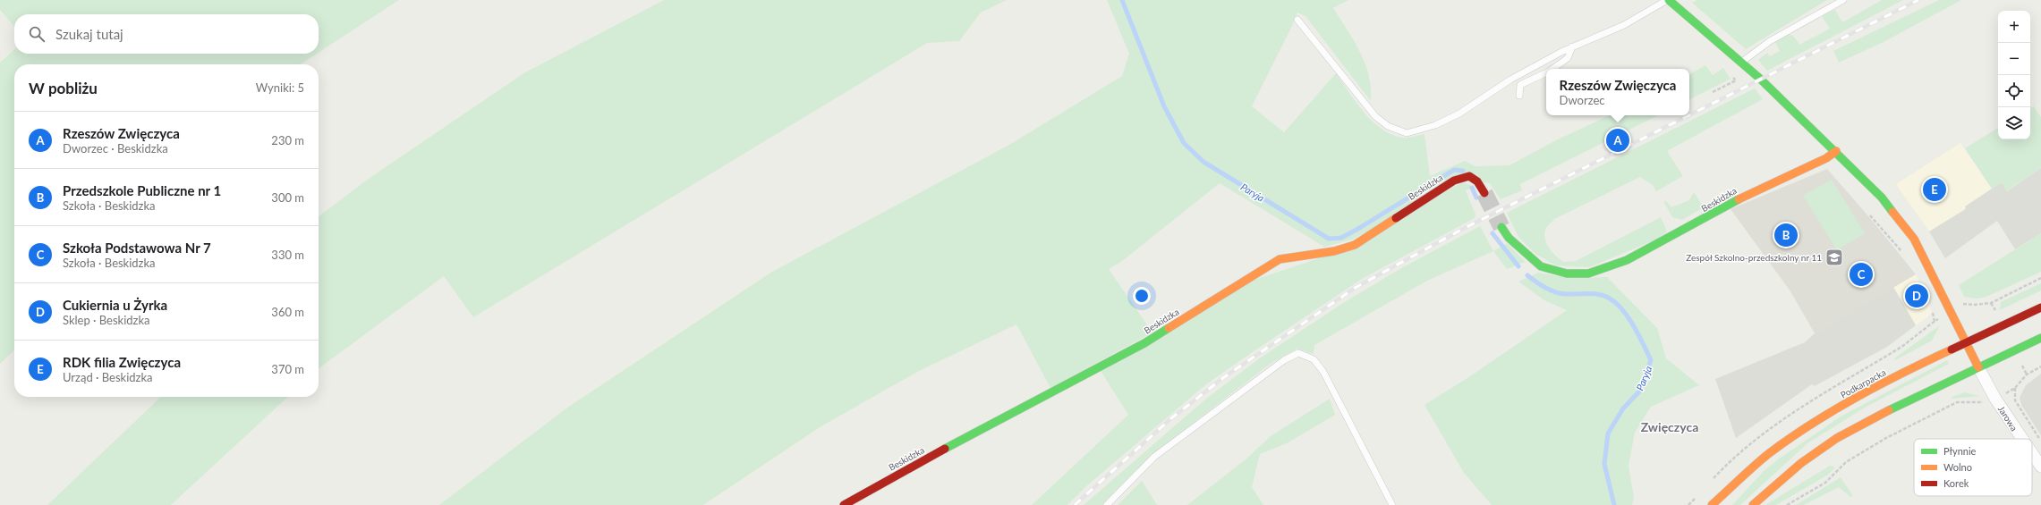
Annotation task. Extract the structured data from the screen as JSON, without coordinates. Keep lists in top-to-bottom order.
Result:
{
  "streets": {
    "main road": ["Beskidzka", "Podkarpacka"],
    "street": ["Jarowa"]
  },
  "districts": ["Zwięczyca"],
  "water": ["Paryja"],
  "places": {
    "school or university": ["Zespół Szkolno-przedszkolny nr 11"]
  },
  "legend": ["Płynnie", "Wolno", "Korek"],
  "page": {
    "map_buttons": ["+", "−"],
    "search": "Szukaj tutaj",
    "heading": ["W pobliżu", "Wyniki: 5"],
    "popup": ["Rzeszów Zwięczyca", "Dworzec"],
    "list": [
      {
        "mark": "A",
        "name": "Rzeszów Zwięczyca",
        "note": "Dworzec · Beskidzka",
        "value": "230 m"
      },
      {
        "mark": "B",
        "name": "Przedszkole Publiczne nr 1",
        "note": "Szkoła · Beskidzka",
        "value": "300 m"
      },
      {
        "mark": "C",
        "name": "Szkoła Podstawowa Nr 7",
        "note": "Szkoła · Beskidzka",
        "value": "330 m"
      },
      {
        "mark": "D",
        "name": "Cukiernia u Żyrka",
        "note": "Sklep · Beskidzka",
        "value": "360 m"
      },
      {
        "mark": "E",
        "name": "RDK filia Zwięczyca",
        "note": "Urząd · Beskidzka",
        "value": "370 m"
      }
    ],
    "pins": [
      "A",
      "E",
      "B",
      "C",
      "D"
    ]
  }
}
